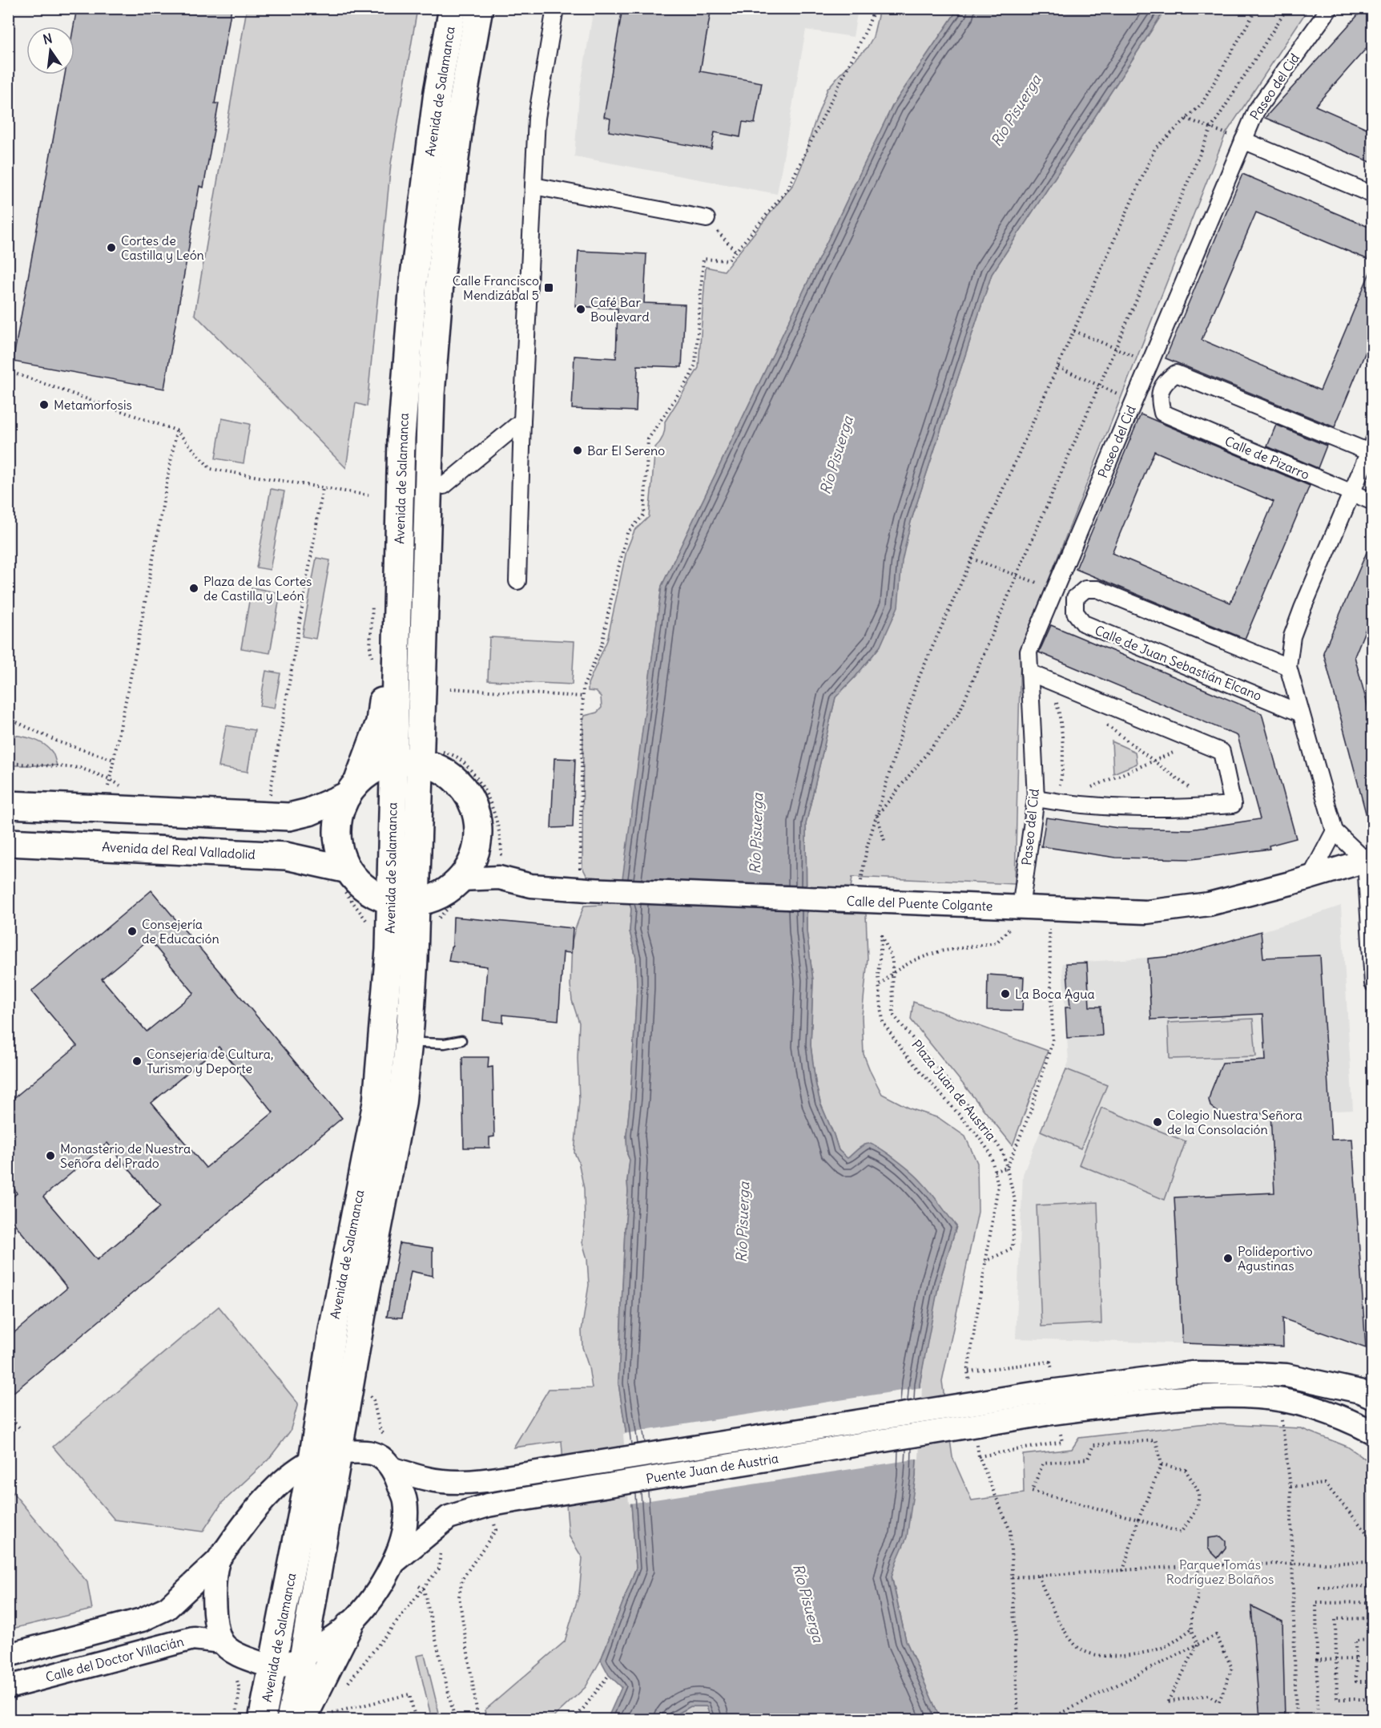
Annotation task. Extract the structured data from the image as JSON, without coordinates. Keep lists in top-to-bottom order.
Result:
{
  "streets": {
    "highway": ["Avenida de Salamanca", "Avenida del Real Valladolid"],
    "main road": ["Calle del Puente Colgante", "Puente Juan de Austria", "Calle del Doctor Villacián"],
    "street": ["Paseo del Cid", "Calle de Pizarro", "Calle de Juan Sebastián Elcano"],
    "path": ["Plaza Juan de Austria"]
  },
  "crossings": [
    ["Paseo del Cid", "Calle del Puente Colgante"],
    ["Avenida de Salamanca", "Avenida del Real Valladolid"],
    ["Avenida de Salamanca", "Puente Juan de Austria"]
  ],
  "water": ["Río Pisuerga"],
  "parks": ["Parque Tomás Rodríguez Bolaños"],
  "places": {
    "other": [
      "Cortes de Castilla y León",
      "Café Bar Boulevard",
      "Metamorfosis",
      "Bar El Sereno",
      "Plaza de las Cortes de Castilla y León",
      "Consejería de Educación",
      "La Boca Agua",
      "Consejería de Cultura, Turismo y Deporte",
      "Colegio Nuestra Señora de la Consolación",
      "Monasterio de Nuestra Señora del Prado",
      "Polideportivo Agustinas"
    ],
    "transit": ["Calle Francisco Mendizábal 5"]
  },
  "north": "top"
}
